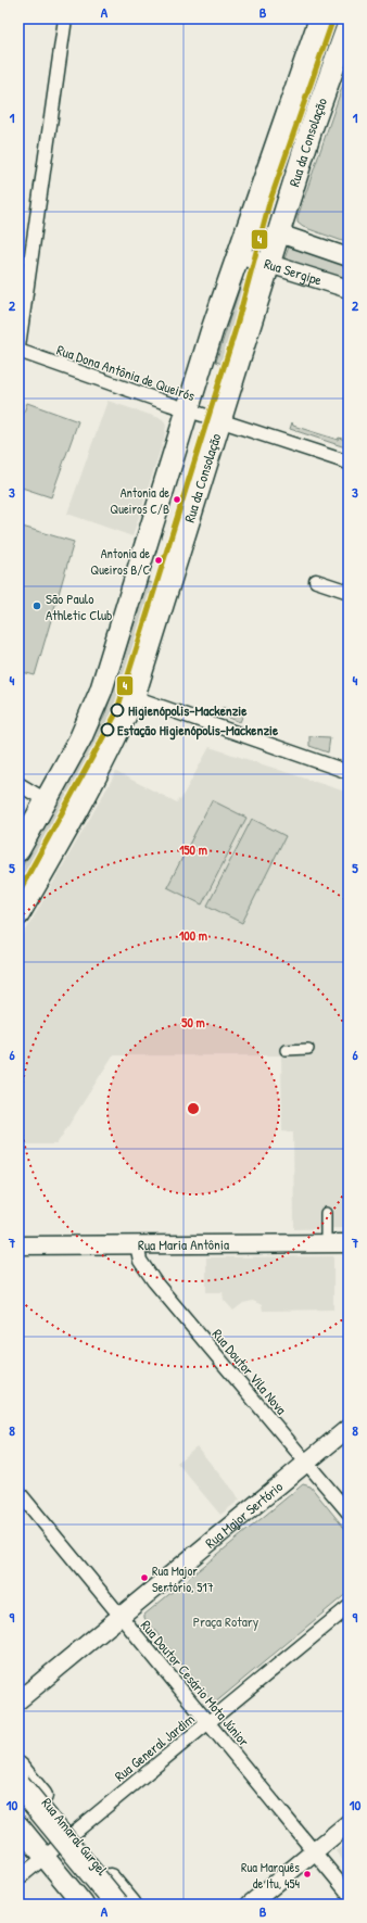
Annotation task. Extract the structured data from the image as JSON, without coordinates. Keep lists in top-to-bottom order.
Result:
{
  "streets": {
    "main road": ["Rua da Consolação", "Rua Amaral Gurgel"],
    "street": [
      "Rua Sergipe",
      "Rua Dona Antônia de Queirós",
      "Rua Maria Antônia",
      "Rua Doutor Vila Nova",
      "Rua Major Sertório",
      "Rua Doutor Cesário Mota Júnior",
      "Rua General Jardim"
    ]
  },
  "crossings": [
    ["Rua da Consolação", "Rua Sergipe"],
    ["Rua da Consolação", "Rua Dona Antônia de Queirós"],
    ["Rua Maria Antônia", "Rua Doutor Vila Nova"],
    ["Rua Doutor Vila Nova", "Rua Major Sertório"],
    ["Rua Major Sertório", "Rua Doutor Cesário Mota Júnior"],
    ["Rua Doutor Cesário Mota Júnior", "Rua General Jardim"],
    ["Rua General Jardim", "Rua Amaral Gurgel"]
  ],
  "parks": ["Praça Rotary"],
  "places": [
    "Antonia de Queiros C/B",
    "Antonia de Queiros B/C",
    "São Paulo Athletic Club",
    "Higienópolis-Mackenzie",
    "Estação Higienópolis-Mackenzie",
    "Rua Major Sertório, 517",
    "Rua Marquês de Itu, 454"
  ],
  "lines": ["transit line 4"],
  "grid": {
    "columns": ["A", "B"],
    "rows": [
      "1",
      "2",
      "3",
      "4",
      "5",
      "6",
      "7",
      "8",
      "9",
      "10"
    ]
  },
  "rings": ["150 m", "100 m", "50 m"]
}
